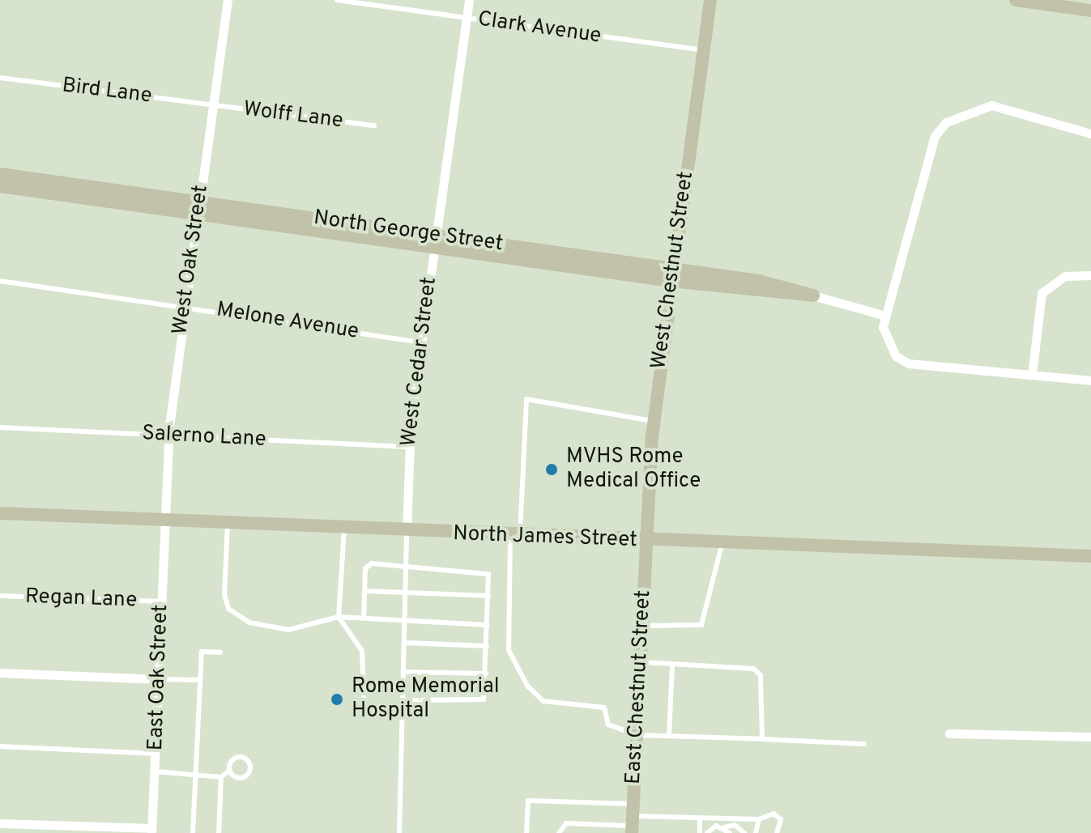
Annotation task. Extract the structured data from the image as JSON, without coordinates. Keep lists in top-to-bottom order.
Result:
{
  "streets": {
    "street": [
      "North George Street",
      "West Oak Street",
      "West Chestnut Street",
      "West Cedar Street",
      "North James Street",
      "East Oak Street",
      "East Chestnut Street"
    ],
    "lane": [
      "Clark Avenue",
      "Bird Lane",
      "Wolff Lane",
      "Melone Avenue",
      "Salerno Lane",
      "Regan Lane"
    ]
  },
  "crossings": [
    ["Clark Avenue", "West Chestnut Street"],
    ["Clark Avenue", "West Cedar Street"],
    ["Bird Lane", "Wolff Lane"],
    ["Bird Lane", "West Oak Street"],
    ["Wolff Lane", "West Oak Street"],
    ["North George Street", "West Oak Street"],
    ["North George Street", "West Chestnut Street"],
    ["North George Street", "West Cedar Street"],
    ["West Oak Street", "Melone Avenue"],
    ["West Oak Street", "Salerno Lane"],
    ["West Oak Street", "North James Street"],
    ["West Oak Street", "East Oak Street"],
    ["West Chestnut Street", "North James Street"],
    ["West Chestnut Street", "East Chestnut Street"],
    ["Melone Avenue", "West Cedar Street"],
    ["West Cedar Street", "Salerno Lane"],
    ["West Cedar Street", "North James Street"],
    ["North James Street", "East Oak Street"],
    ["North James Street", "East Chestnut Street"],
    ["Regan Lane", "East Oak Street"]
  ],
  "places": ["MVHS Rome Medical Office", "Rome Memorial Hospital"]
}
